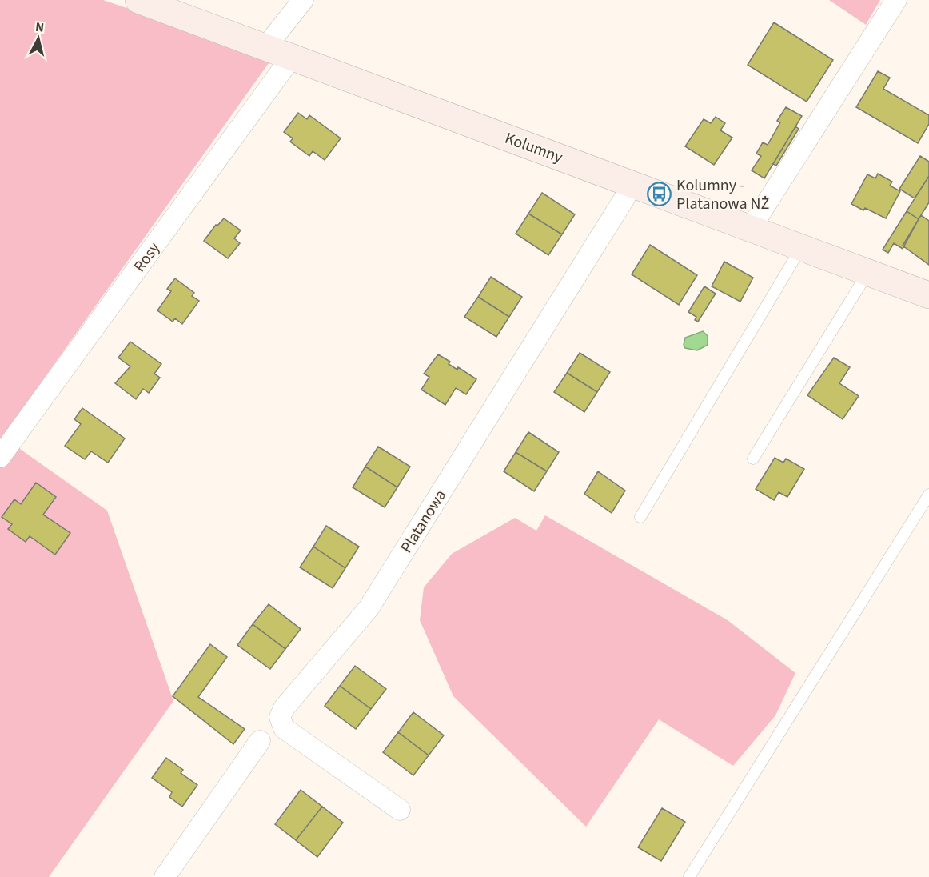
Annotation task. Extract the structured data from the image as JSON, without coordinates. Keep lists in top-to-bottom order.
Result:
{
  "streets": {
    "street": ["Kolumny", "Rosy", "Platanowa"]
  },
  "crossings": [
    ["Kolumny", "Rosy"],
    ["Kolumny", "Platanowa"]
  ],
  "places": {
    "bus stop": ["Kolumny - Platanowa NŻ"]
  },
  "north": "top"
}
